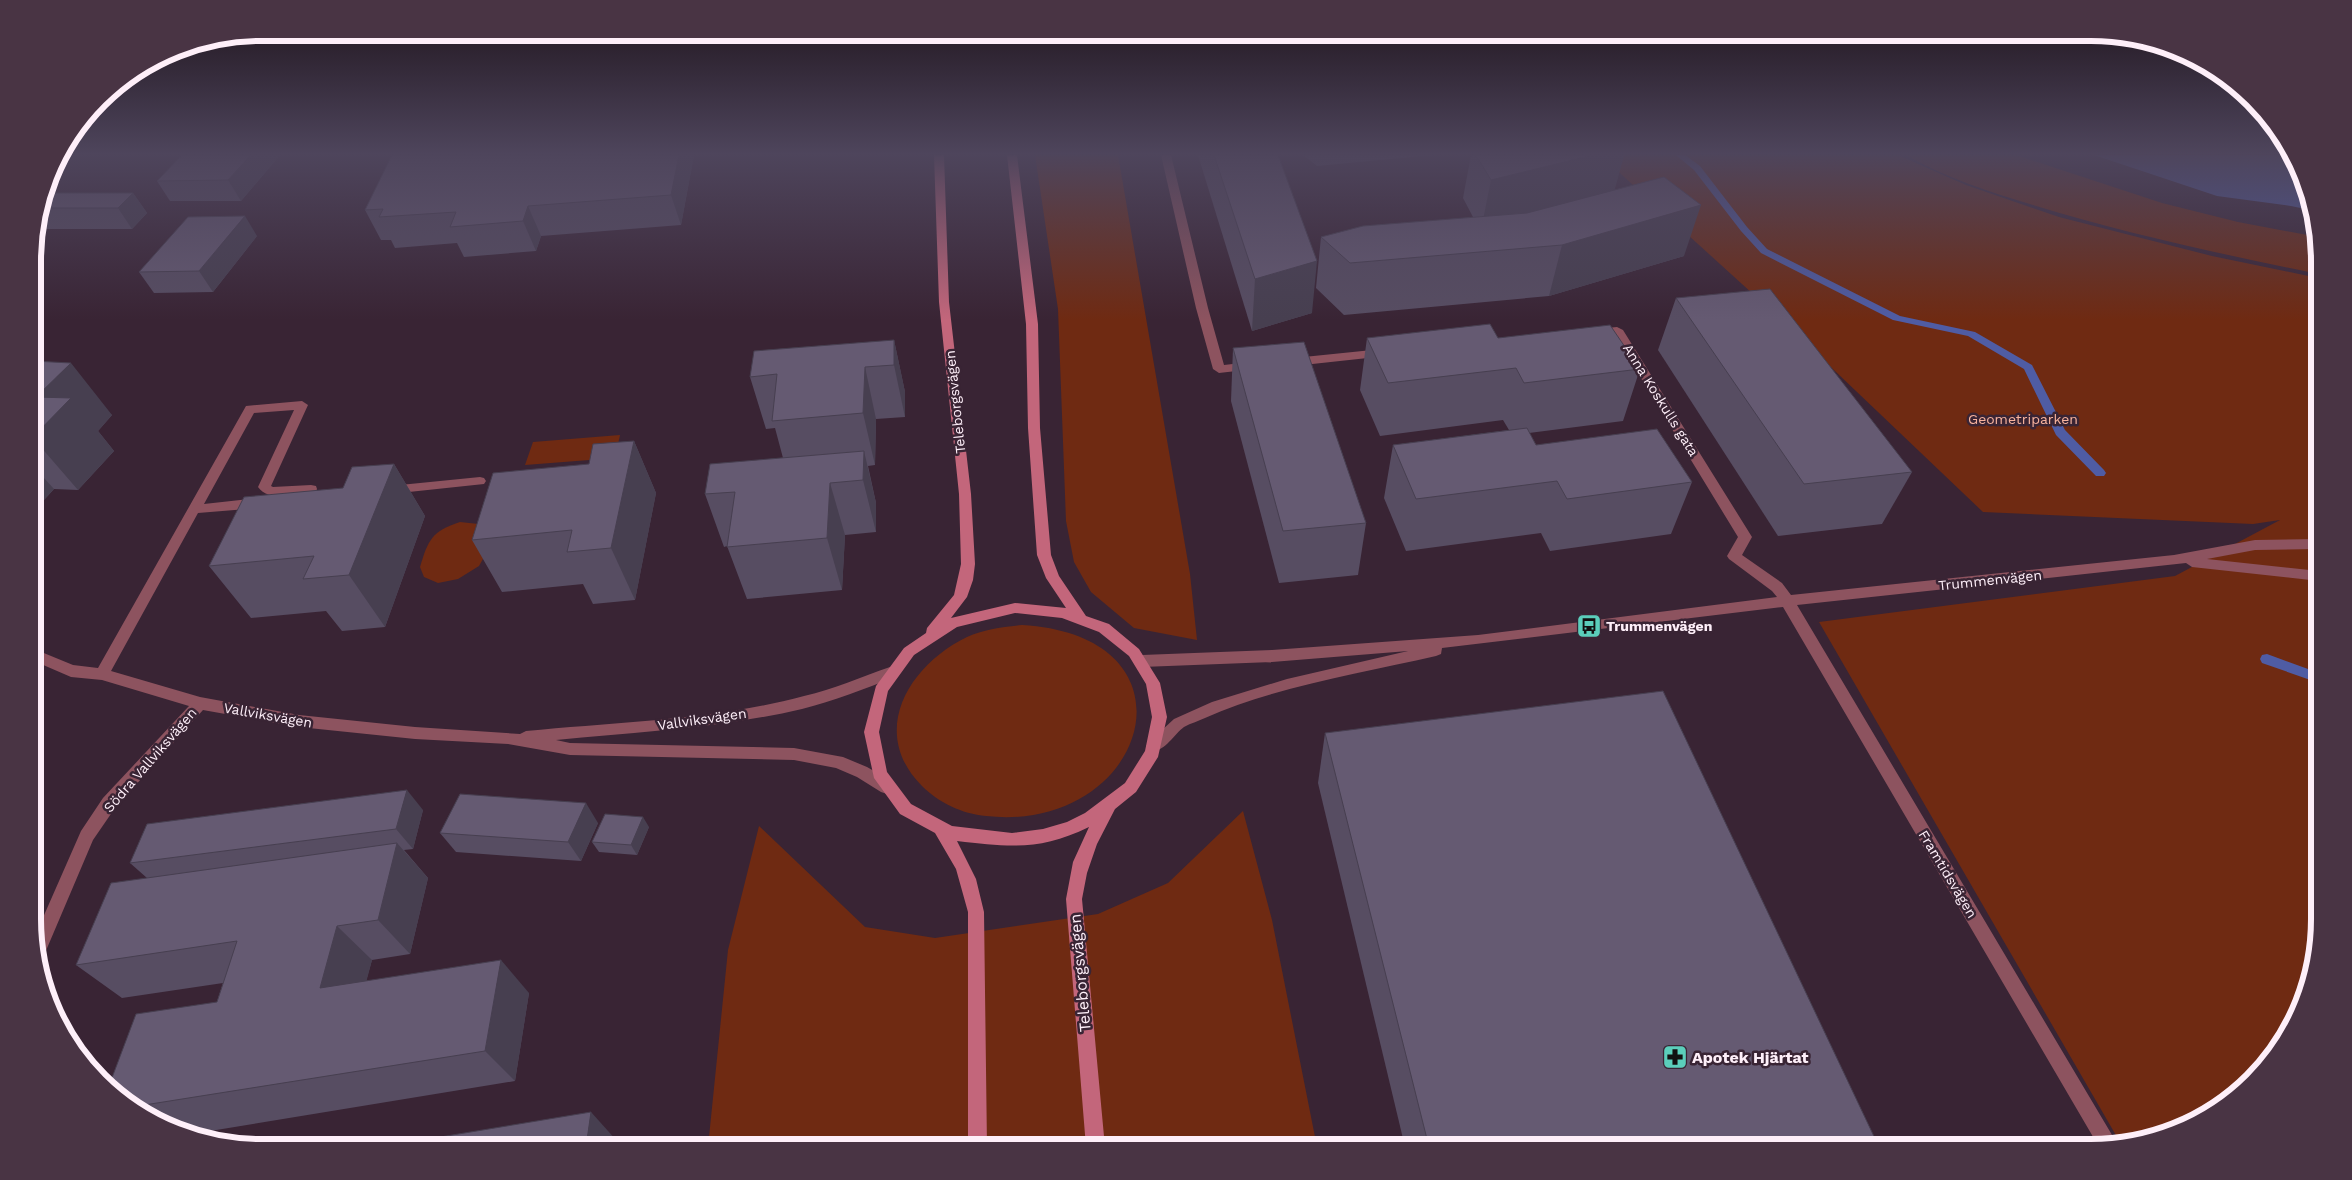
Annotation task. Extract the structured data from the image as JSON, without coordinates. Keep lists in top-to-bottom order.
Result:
{
  "streets": {
    "main road": ["Teleborgsvägen"],
    "street": [
      "Anna Koskulls gata",
      "Trummenvägen",
      "Vallviksvägen",
      "Södra Vallviksvägen",
      "Framtidsvägen"
    ]
  },
  "crossings": [
    ["Anna Koskulls gata", "Trummenvägen"],
    ["Anna Koskulls gata", "Framtidsvägen"],
    ["Trummenvägen", "Framtidsvägen"],
    ["Vallviksvägen", "Södra Vallviksvägen"]
  ],
  "parks": ["Geometriparken"],
  "places": {
    "bus stop": ["Trummenvägen"],
    "pharmacy": ["Apotek Hjärtat"]
  }
}
